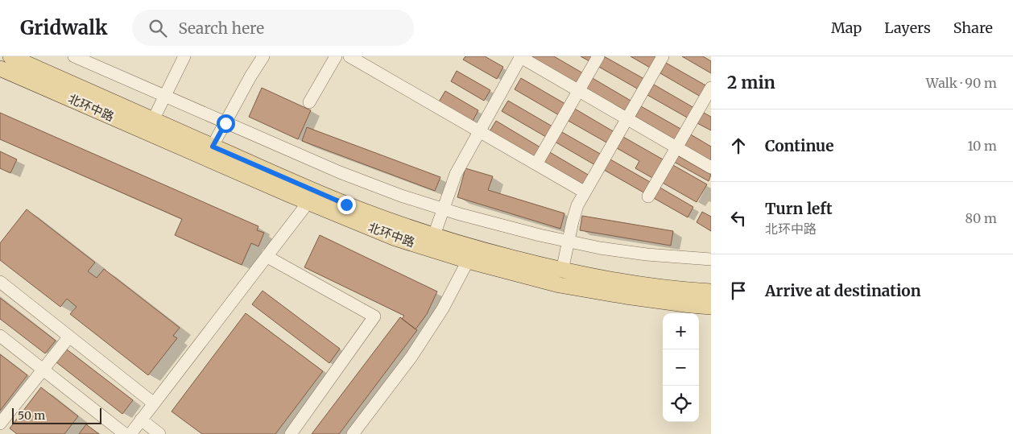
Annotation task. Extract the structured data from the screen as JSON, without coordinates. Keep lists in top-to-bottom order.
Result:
{
  "streets": {
    "main road": ["北环中路"]
  },
  "scale_bar": "50 m",
  "page": {
    "header": "Gridwalk",
    "search": "Search here",
    "nav": ["Map", "Layers", "Share"],
    "heading": ["2 min", "Walk · 90 m"],
    "list": [
      ["Continue", "10 m"],
      ["Turn left", "北环中路", "80 m"],
      "Arrive at destination"
    ],
    "map_buttons": ["+", "−"],
    "scale": "50 m"
  }
}
